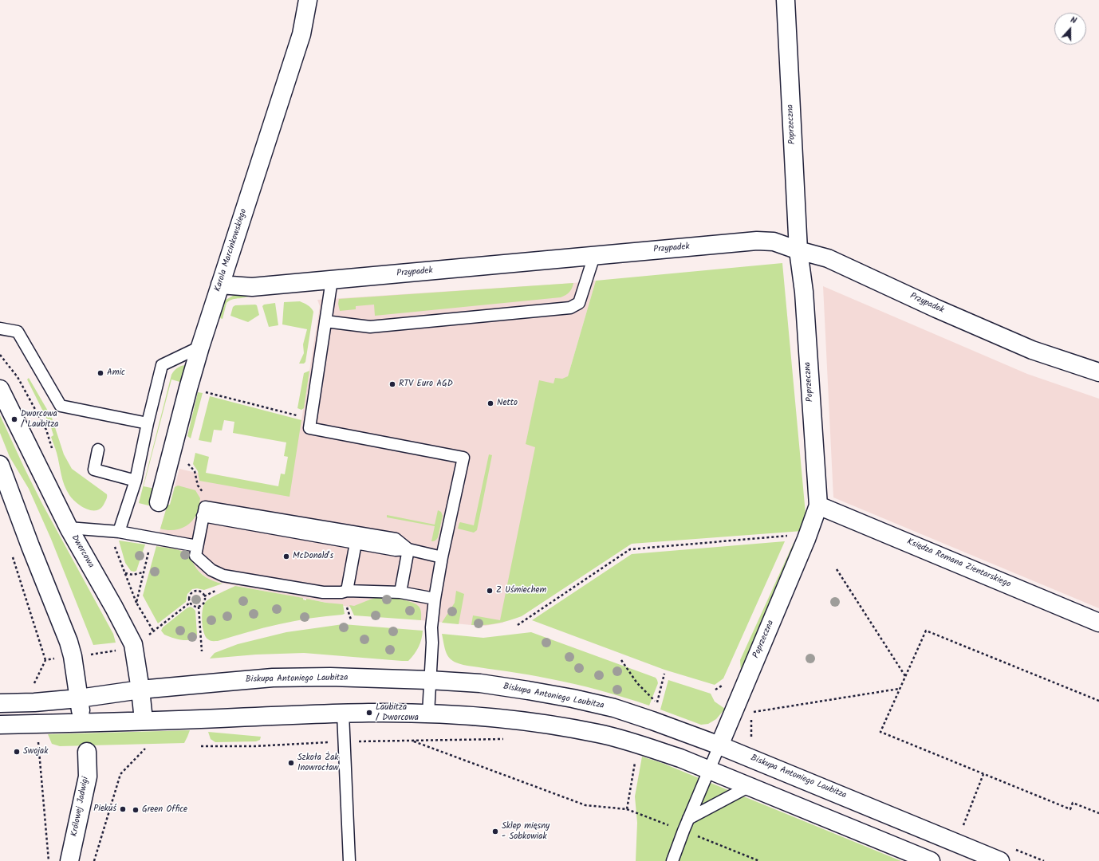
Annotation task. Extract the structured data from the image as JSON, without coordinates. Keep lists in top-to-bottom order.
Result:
{
  "streets": {
    "main road": [
      "Poprzeczna",
      "Przypadek",
      "Karola Marcinkowskiego",
      "Dworcowa",
      "Księdza Romana Zientarskiego",
      "Biskupa Antoniego Laubitza",
      "Królowej Jadwigi"
    ]
  },
  "crossings": [
    ["Poprzeczna", "Przypadek"],
    ["Poprzeczna", "Księdza Romana Zientarskiego"],
    ["Poprzeczna", "Biskupa Antoniego Laubitza"],
    ["Przypadek", "Karola Marcinkowskiego"],
    ["Dworcowa", "Biskupa Antoniego Laubitza"]
  ],
  "places": [
    "Amic",
    "RTV Euro AGD",
    "Netto",
    "Dworcowa / Laubitza",
    "McDonald's",
    "Z Uśmiechem",
    "Laubitza / Dworcowa",
    "Swojak",
    "Szkoła Żak Inowrocław",
    "Piekuś",
    "Green Office",
    "Sklep mięsny - Sobkowiak"
  ],
  "north": "top"
}
